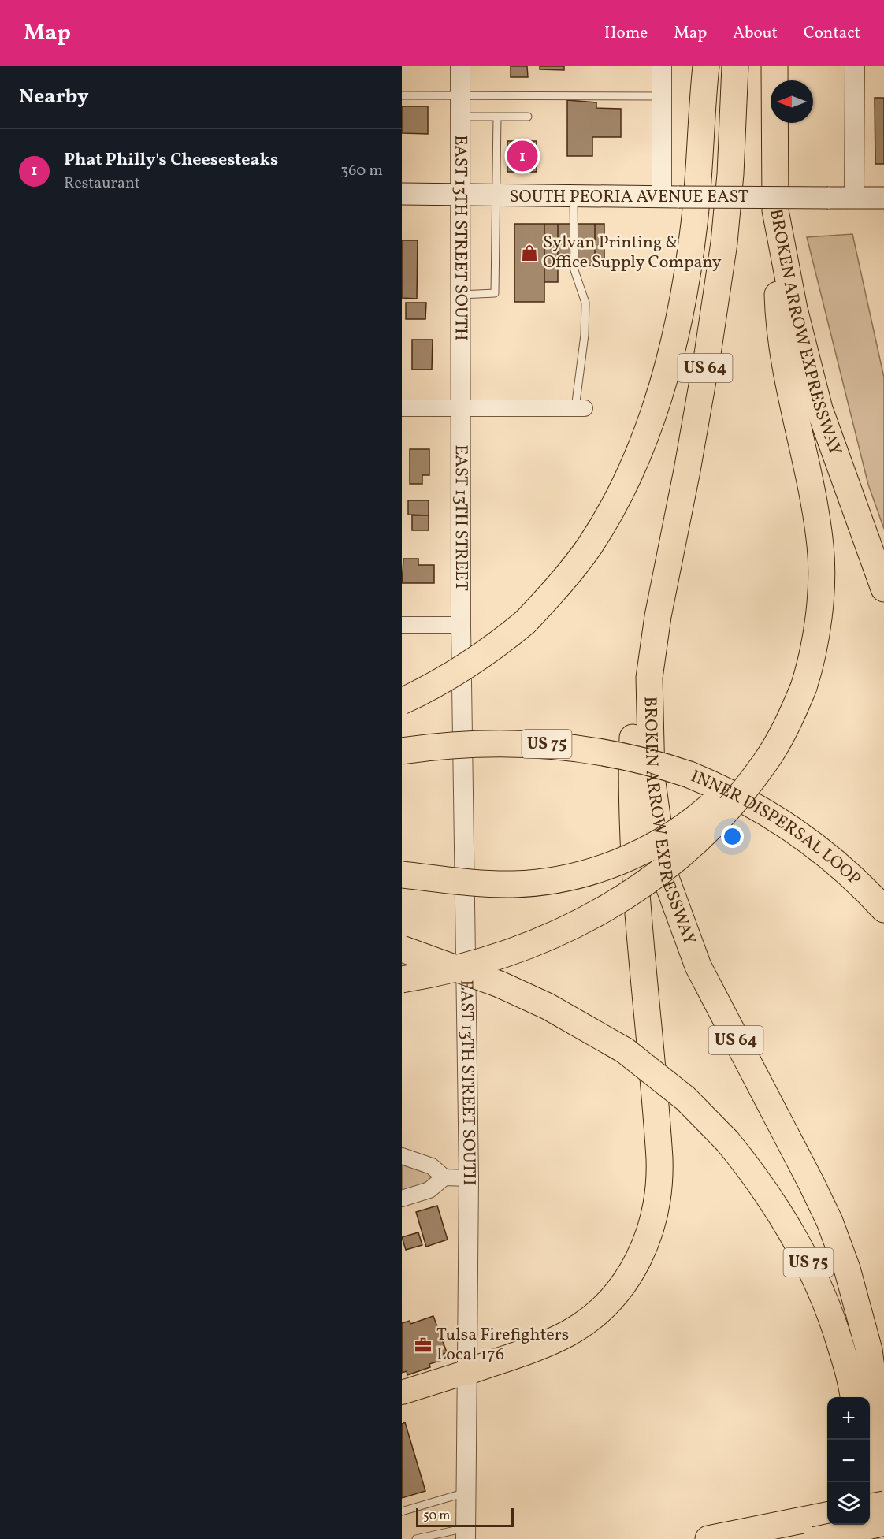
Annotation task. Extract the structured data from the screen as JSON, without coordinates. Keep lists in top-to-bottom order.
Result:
{
  "streets": {
    "highway": [
      "BROKEN ARROW EXPRESSWAY",
      "US 64",
      "US 75",
      "INNER DISPERSAL LOOP"
    ],
    "main road": ["SOUTH PEORIA AVENUE EAST"],
    "street": ["EAST 13TH STREET SOUTH", "EAST 13TH STREET"]
  },
  "crossings": [
    ["SOUTH PEORIA AVENUE EAST", "EAST 13TH STREET SOUTH"],
    ["EAST 13TH STREET SOUTH", "EAST 13TH STREET"]
  ],
  "places": {
    "shop": ["Sylvan Printing & Office Supply Company"],
    "office": ["Tulsa Firefighters Local 176"]
  },
  "scale_bar": "50 m",
  "north": "left",
  "page": {
    "header": "Map",
    "nav": [
      "Home",
      "Map",
      "About",
      "Contact"
    ],
    "heading": "Nearby",
    "list": [
      {
        "mark": "1",
        "name": "Phat Philly's Cheesesteaks",
        "note": "Restaurant",
        "value": "360 m"
      }
    ],
    "pins": "1",
    "map_buttons": ["+", "−"],
    "scale": "50 m"
  }
}
